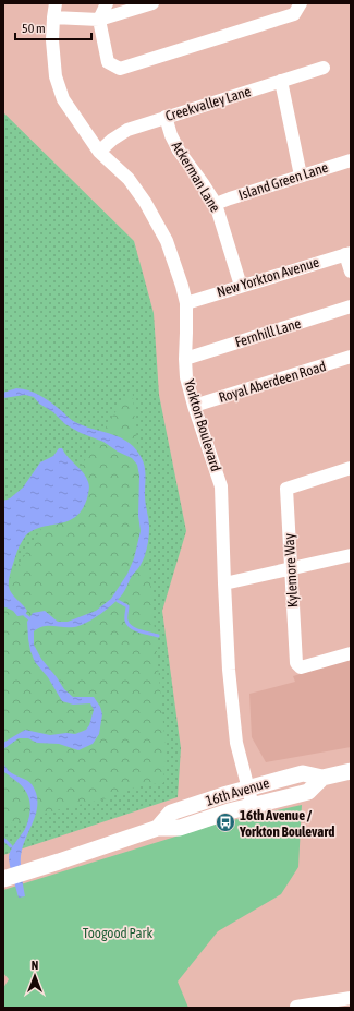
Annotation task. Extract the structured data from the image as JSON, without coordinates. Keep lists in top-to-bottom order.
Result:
{
  "streets": {
    "main road": ["16th Avenue"],
    "street": [
      "Creekvalley Lane",
      "Ackerman Lane",
      "Island Green Lane",
      "New Yorkton Avenue",
      "Fernhill Lane",
      "Royal Aberdeen Road",
      "Yorkton Boulevard",
      "Kylemore Way"
    ]
  },
  "crossings": [
    ["Creekvalley Lane", "Ackerman Lane"],
    ["Creekvalley Lane", "Yorkton Boulevard"],
    ["Ackerman Lane", "Island Green Lane"],
    ["Ackerman Lane", "New Yorkton Avenue"],
    ["New Yorkton Avenue", "Yorkton Boulevard"],
    ["Fernhill Lane", "Yorkton Boulevard"],
    ["Royal Aberdeen Road", "Yorkton Boulevard"],
    ["Yorkton Boulevard", "16th Avenue"]
  ],
  "parks": ["Toogood Park"],
  "places": {
    "bus stop": ["16th Avenue / Yorkton Boulevard"]
  },
  "scale_bar": "50 m",
  "north": "top"
}
